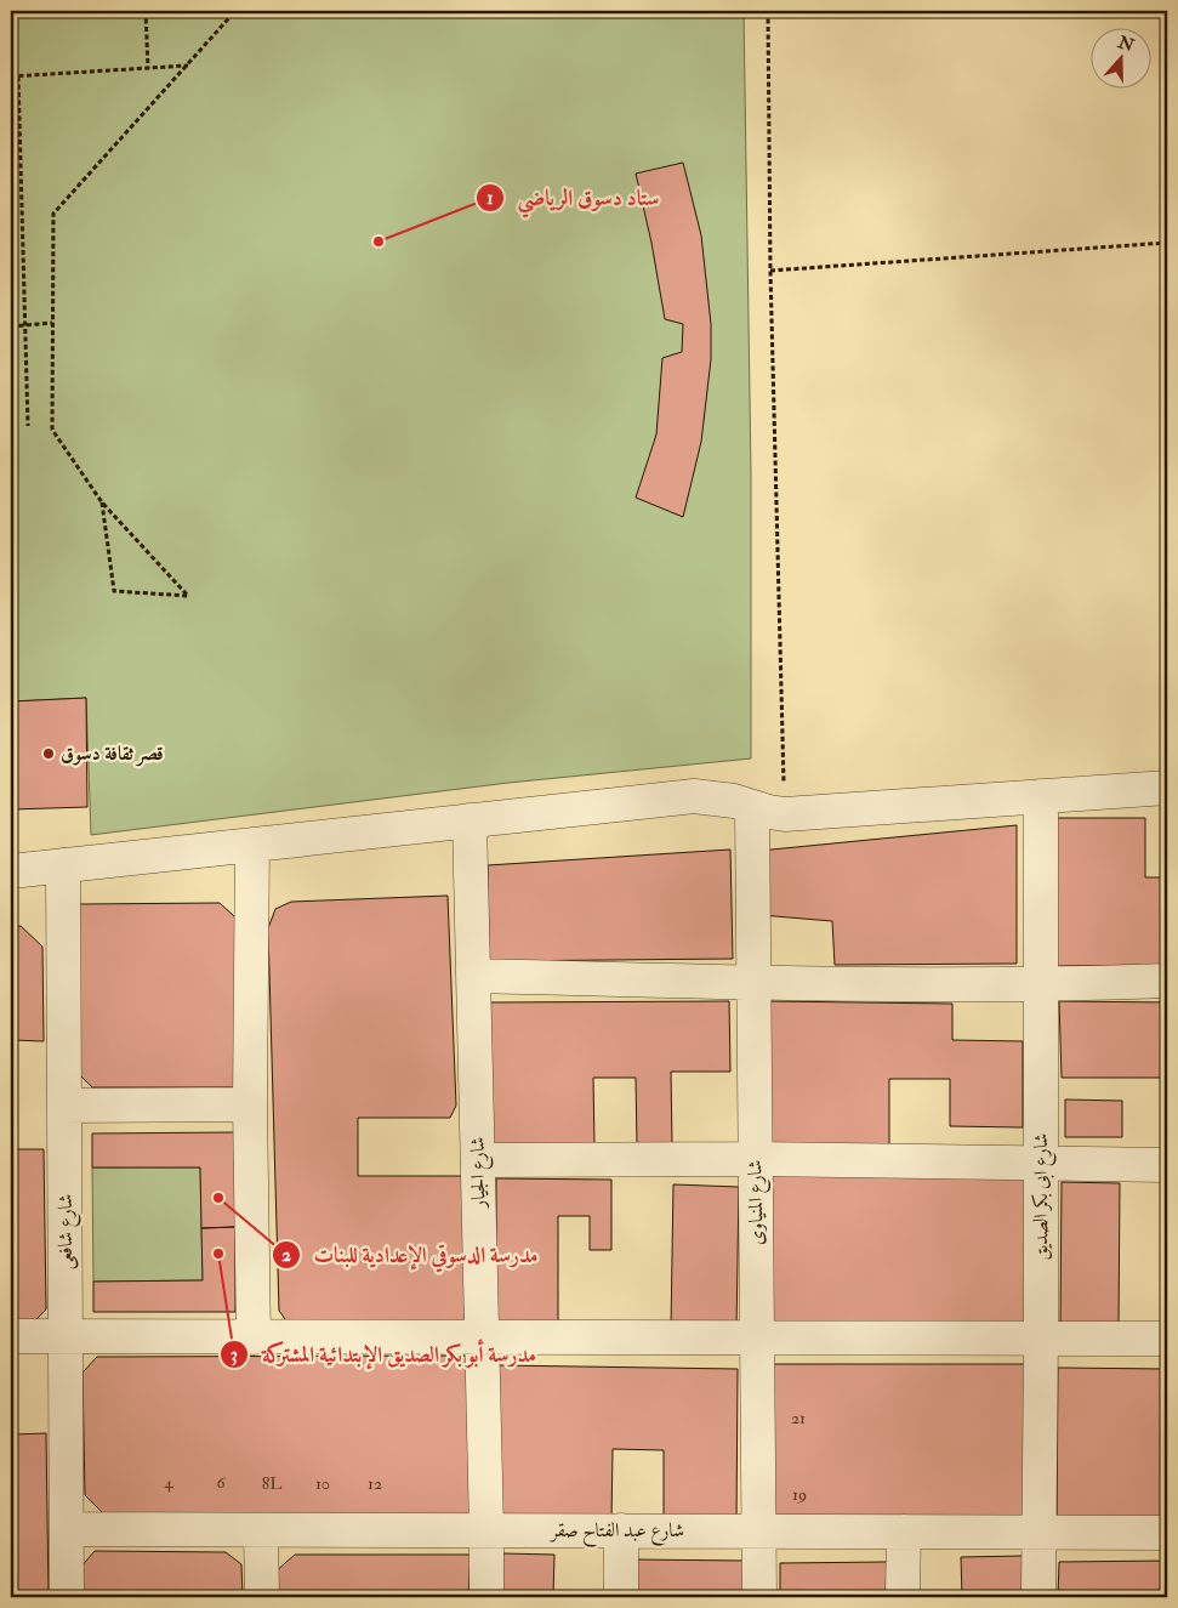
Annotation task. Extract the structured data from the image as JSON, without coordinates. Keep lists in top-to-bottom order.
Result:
{
  "streets": {
    "street": [
      "شارع الجيار",
      "شارع ابى بكر الصديق",
      "شارع المنياوى",
      "شارع شافعى",
      "شارع عبد الفتاح صقر"
    ]
  },
  "crossings": [
    ["شارع الجيار", "شارع عبد الفتاح صقر"],
    ["شارع ابى بكر الصديق", "شارع عبد الفتاح صقر"],
    ["شارع المنياوى", "شارع عبد الفتاح صقر"],
    ["شارع شافعى", "شارع عبد الفتاح صقر"]
  ],
  "places": [
    "ستاد دسوق الرياضي",
    "قصر ثقافة دسوق",
    "مدرسة الدسوقي الإعدادية للبنات",
    "مدرسة أبو بكر الصديق الإبتدائية المشتركة"
  ],
  "house_numbers": [
    "21",
    "4",
    "6",
    "8L",
    "10",
    "12",
    "19"
  ],
  "north": "top"
}
